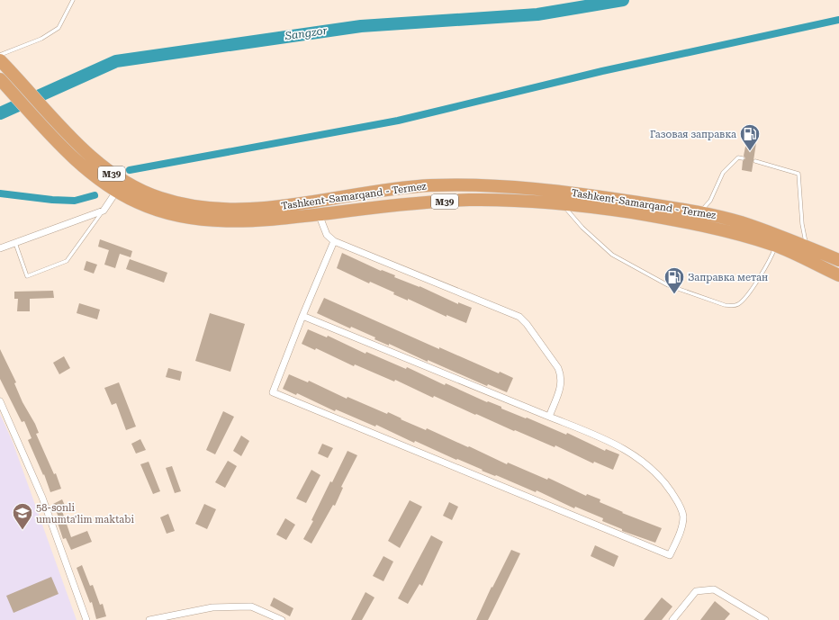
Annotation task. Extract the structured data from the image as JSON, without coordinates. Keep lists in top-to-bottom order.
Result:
{
  "streets": {
    "highway": ["M39", "Tashkent-Samarqand - Termez"]
  },
  "water": ["Sangzor"],
  "places": {
    "fuel station": ["Газовая заправка", "Заправка метан"],
    "school or university": ["58-sonli umumta'lim maktabi"]
  }
}
